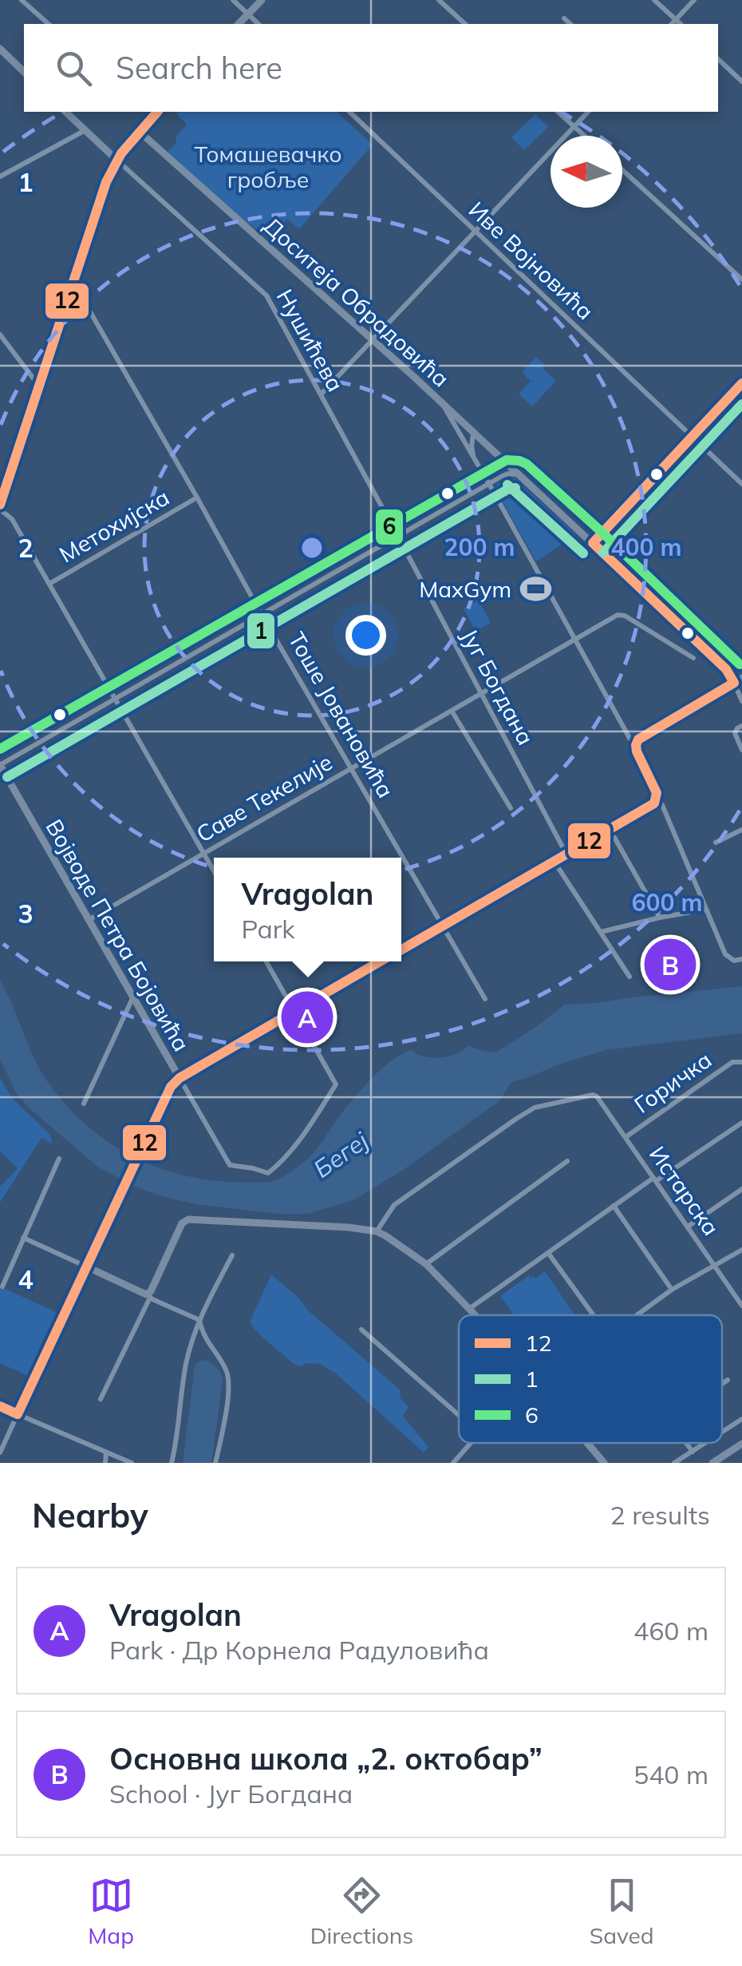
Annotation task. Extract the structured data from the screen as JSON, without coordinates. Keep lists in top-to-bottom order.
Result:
{
  "streets": {
    "street": [
      "Иве Војновића",
      "Доситеја Обрадовића",
      "Нушићева",
      "Метохијска",
      "Југ Богдана",
      "Тоше Јовановића",
      "Саве Текелије",
      "Војводе Петра Бојовића",
      "Горичка",
      "Истарска"
    ]
  },
  "crossings": [
    ["Доситеја Обрадовића", "Саве Текелије"],
    ["Нушићева", "Југ Богдана"],
    ["Метохијска", "Тоше Јовановића"],
    ["Југ Богдана", "Саве Текелије"],
    ["Тоше Јовановића", "Саве Текелије"],
    ["Саве Текелије", "Војводе Петра Бојовића"],
    ["Горичка", "Истарска"]
  ],
  "water": ["Бегеј"],
  "parks": ["Томашевачко гробље"],
  "places": {
    "sports": ["MaxGym"]
  },
  "lines": ["transit line 12", "transit line 1", "transit line 6"],
  "legend": ["12", "1", "6"],
  "north": "left",
  "page": {
    "search": "Search here",
    "popup": ["Vragolan", "Park"],
    "pins": ["B", "A"],
    "heading": ["Nearby", "2 results"],
    "list": [
      {
        "mark": "A",
        "name": "Vragolan",
        "note": "Park · Др Корнела Радуловића",
        "value": "460 m"
      },
      {
        "mark": "B",
        "name": "Основна школа „2. октобар”",
        "note": "School · Југ Богдана",
        "value": "540 m"
      }
    ],
    "nav": ["Map", "Directions", "Saved"]
  },
  "grid": {
    "rows": [
      "1",
      "2",
      "3",
      "4"
    ]
  },
  "rings": ["200 m", "400 m", "600 m"]
}
